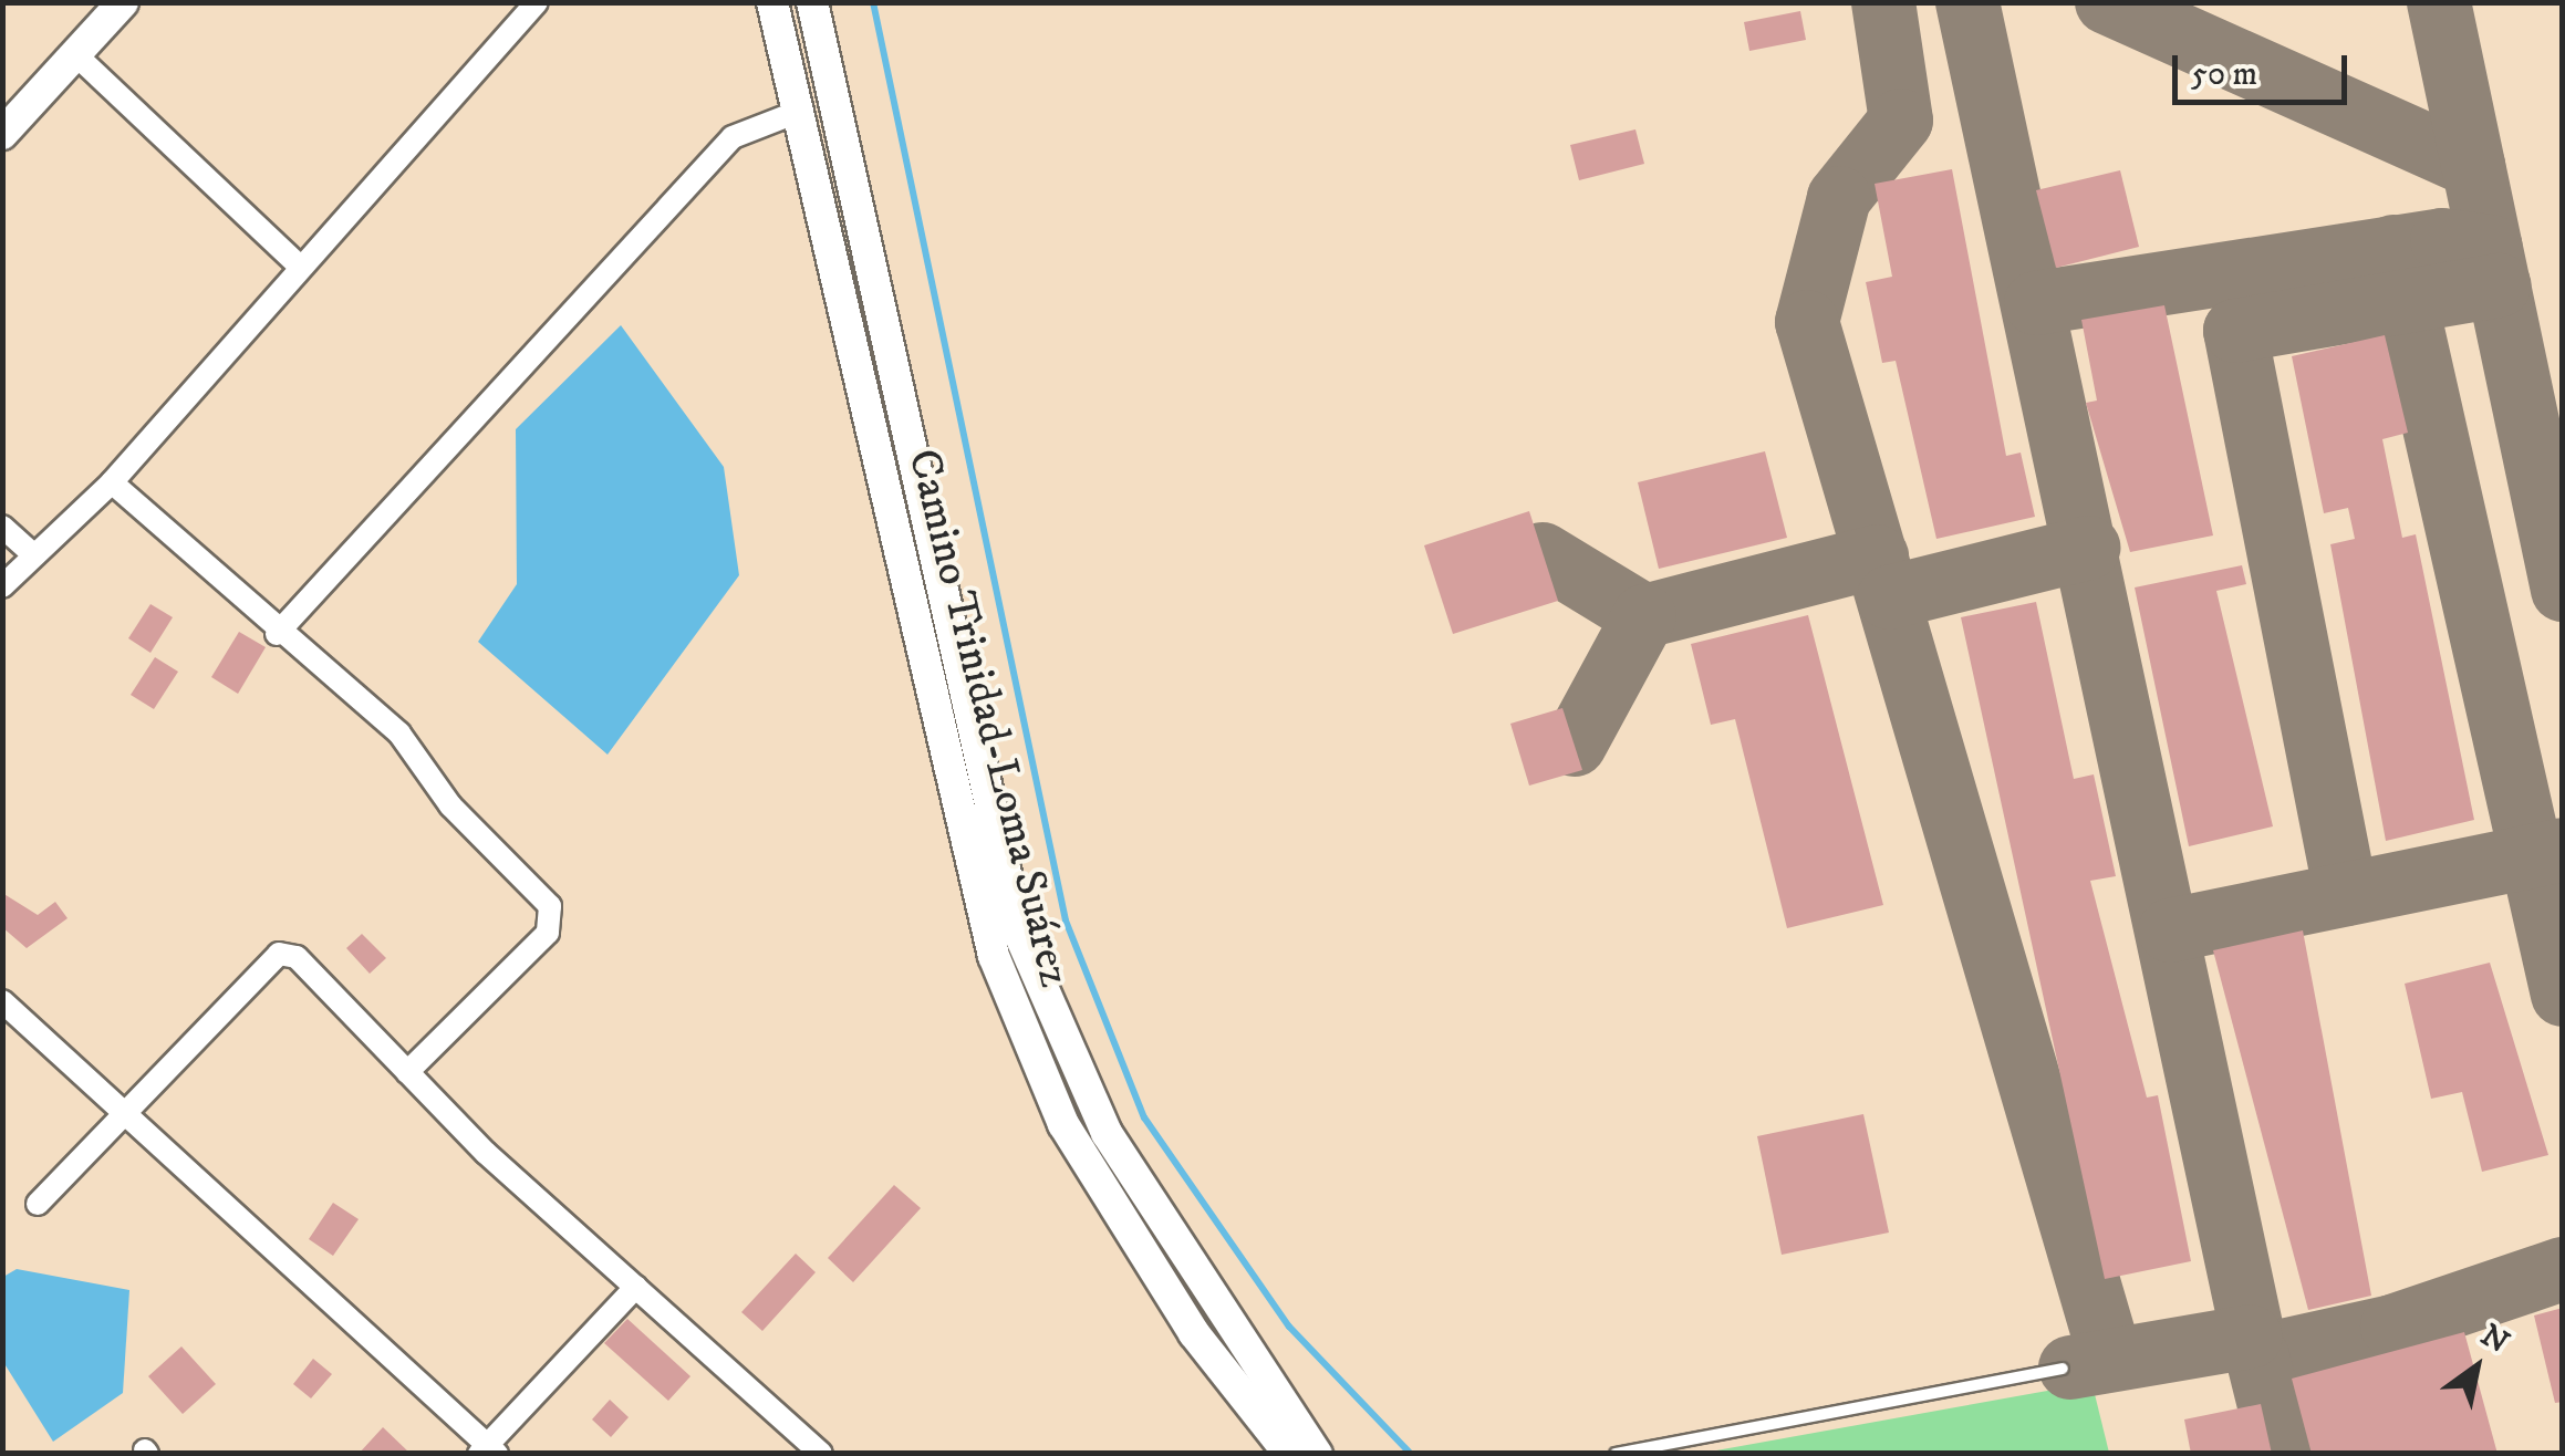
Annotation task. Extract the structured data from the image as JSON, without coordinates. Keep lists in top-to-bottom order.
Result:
{
  "streets": {
    "street": ["Camino Trinidad-Loma Suárez"]
  },
  "scale_bar": "50 m",
  "north": "top right"
}
